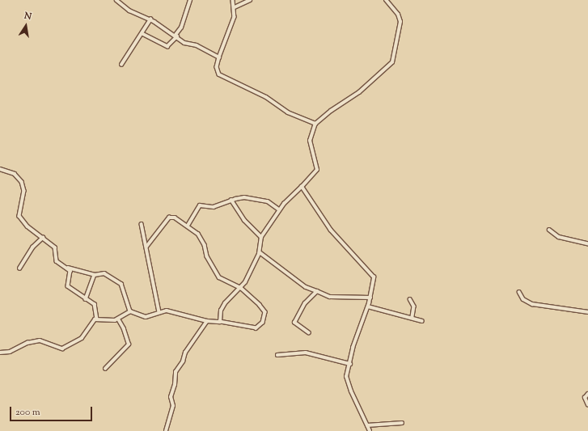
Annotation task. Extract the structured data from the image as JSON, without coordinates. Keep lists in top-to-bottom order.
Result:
{
  "scale_bar": "200 m",
  "north": "top"
}
